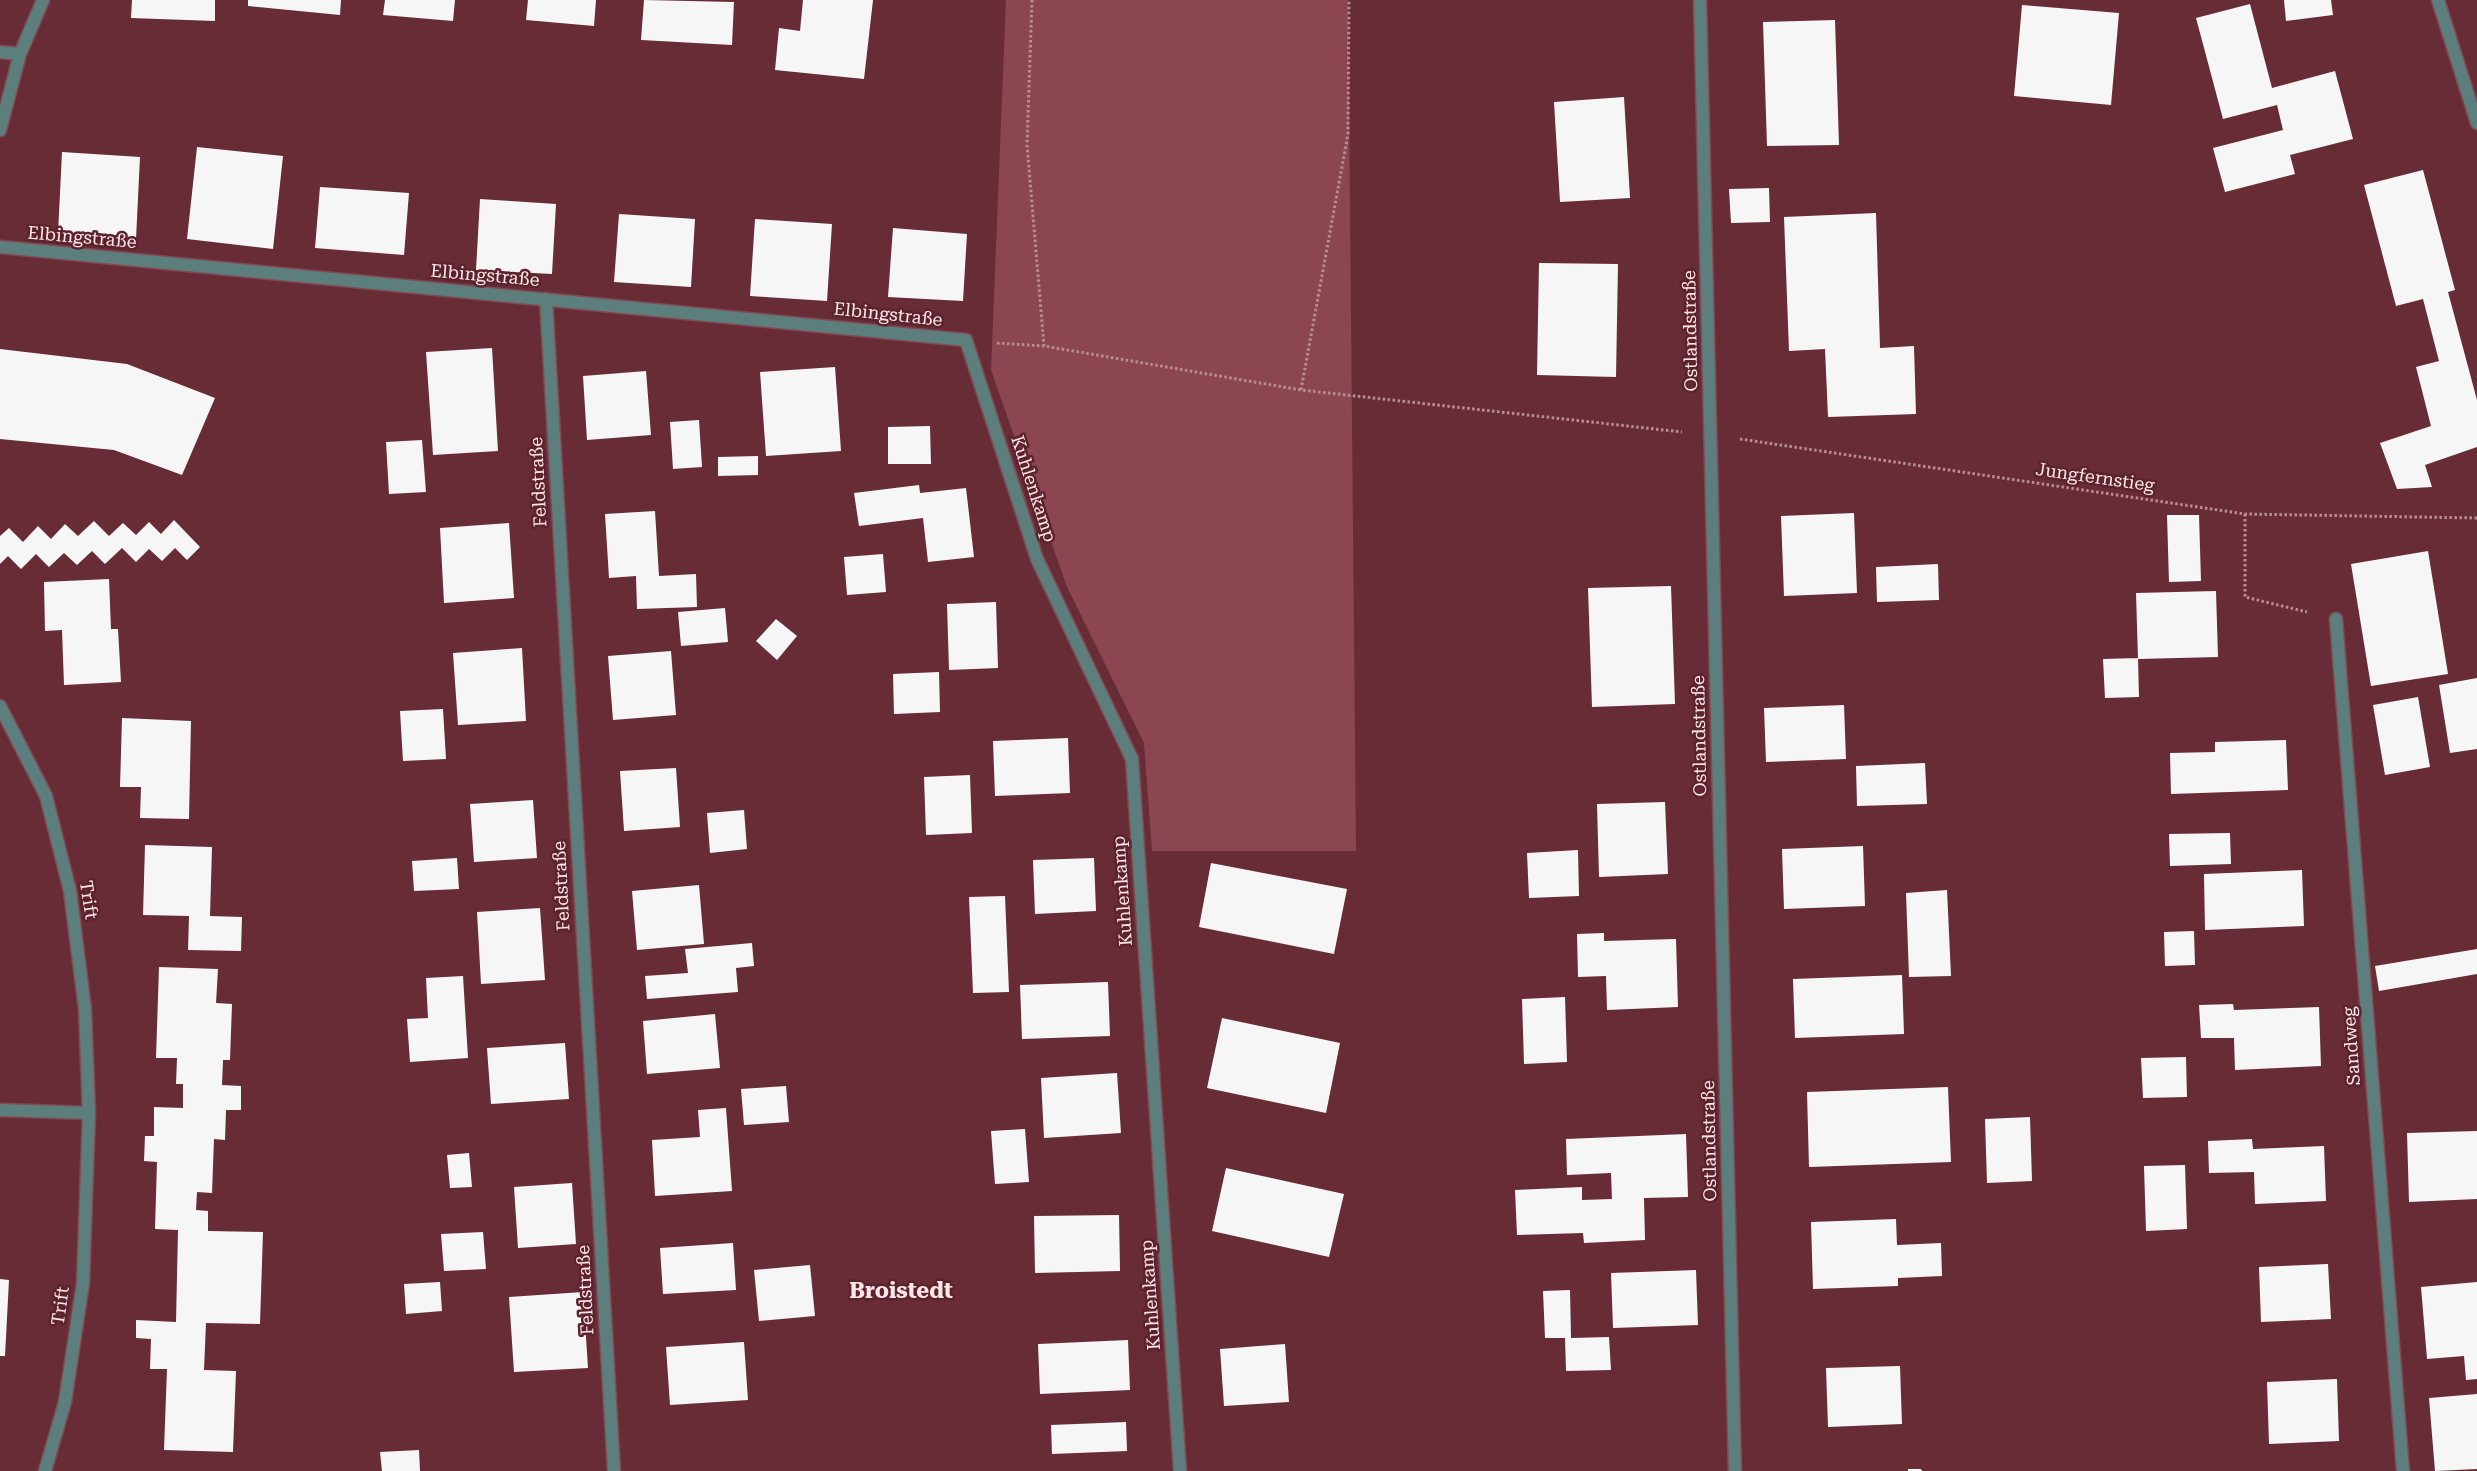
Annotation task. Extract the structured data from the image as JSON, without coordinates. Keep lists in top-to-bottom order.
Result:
{
  "streets": {
    "street": [
      "Elbingstraße",
      "Ostlandstraße",
      "Feldstraße",
      "Kuhlenkamp",
      "Trift",
      "Sandweg"
    ],
    "path": ["Jungfernstieg"]
  },
  "crossings": [
    ["Elbingstraße", "Jungfernstieg"],
    ["Elbingstraße", "Feldstraße"],
    ["Elbingstraße", "Kuhlenkamp"],
    ["Ostlandstraße", "Jungfernstieg"],
    ["Jungfernstieg", "Kuhlenkamp"]
  ],
  "districts": ["Broistedt"]
}
